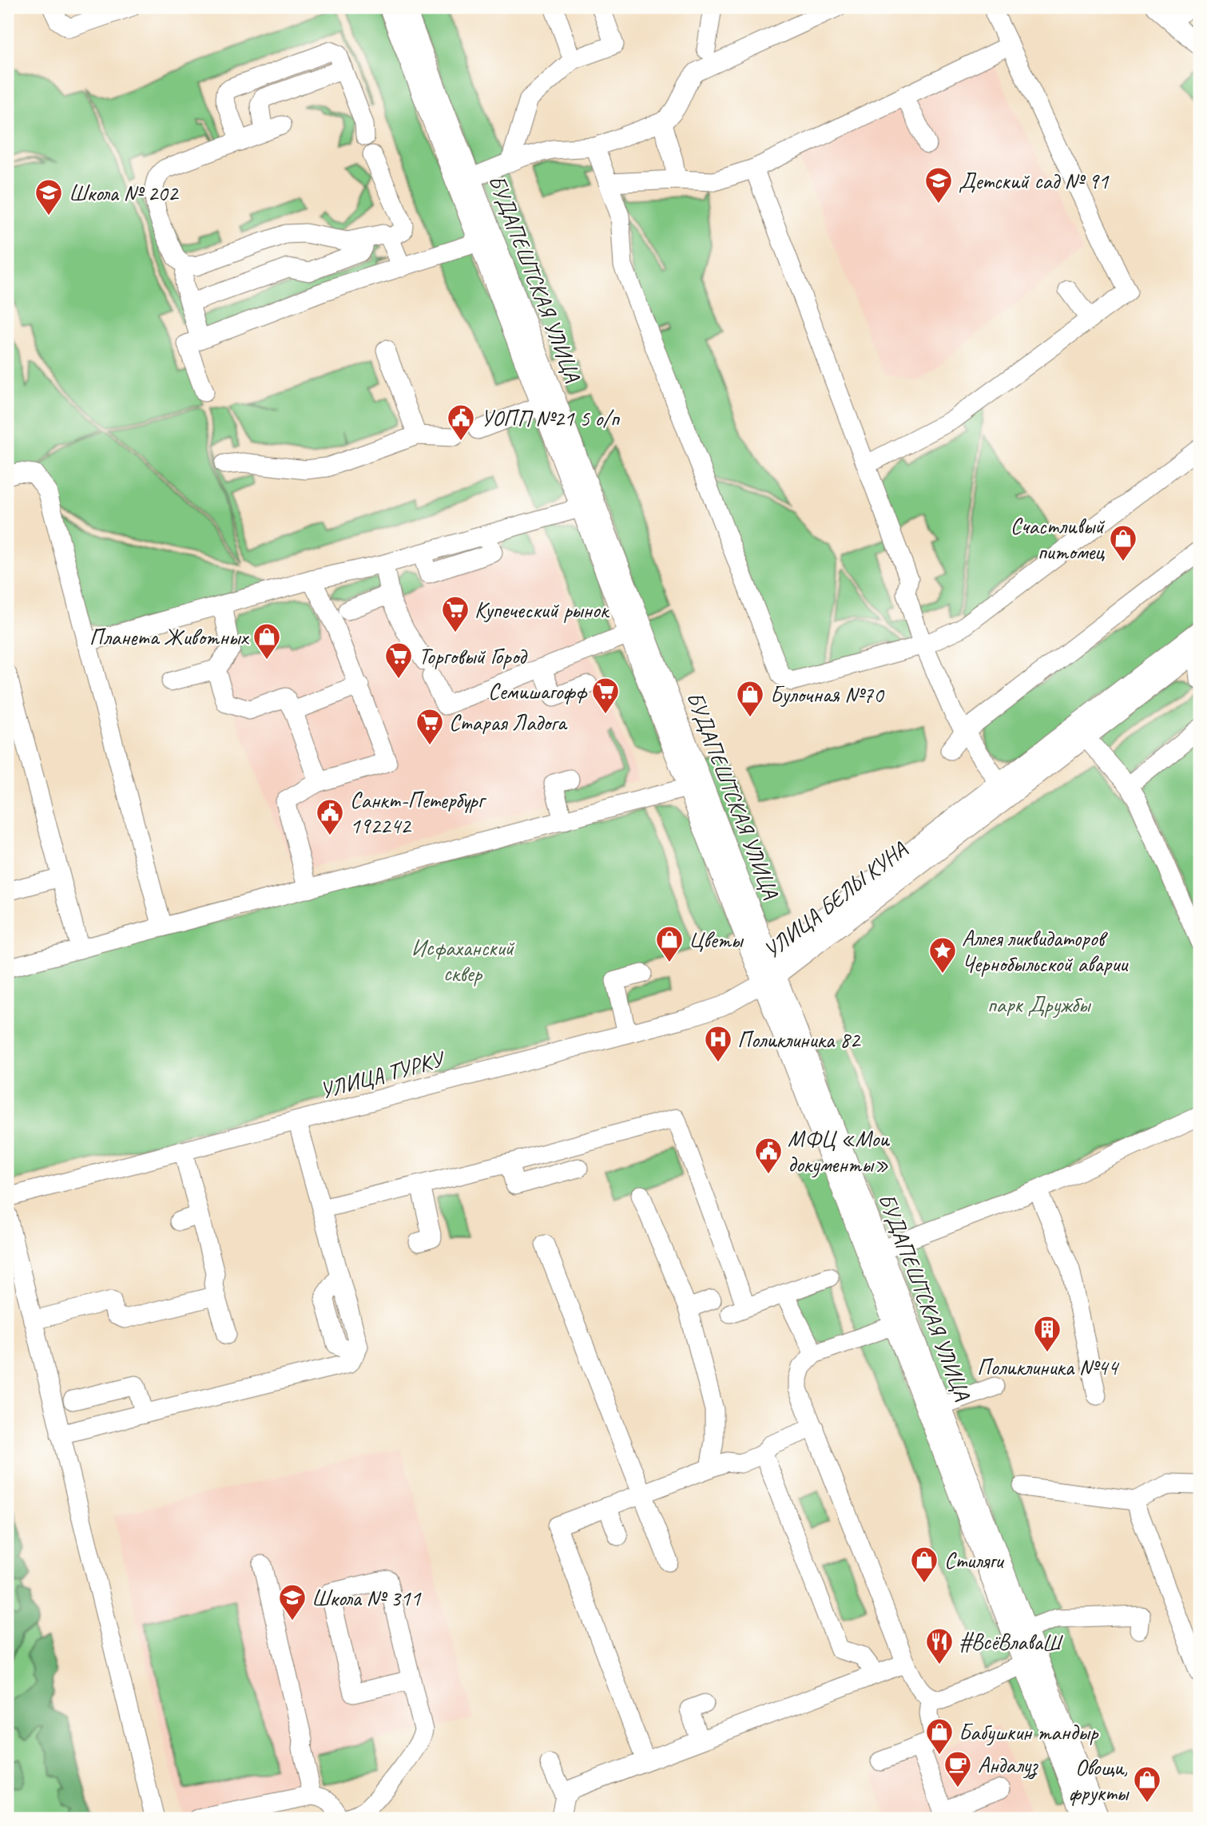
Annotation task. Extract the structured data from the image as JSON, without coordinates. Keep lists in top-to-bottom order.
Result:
{
  "streets": {
    "street": ["БУДАПЕШТСКАЯ УЛИЦА", "УЛИЦА БЕЛЫ КУНА", "УЛИЦА ТУРКУ"]
  },
  "crossings": [
    ["БУДАПЕШТСКАЯ УЛИЦА", "УЛИЦА БЕЛЫ КУНА"],
    ["БУДАПЕШТСКАЯ УЛИЦА", "УЛИЦА ТУРКУ"],
    ["УЛИЦА БЕЛЫ КУНА", "УЛИЦА ТУРКУ"]
  ],
  "parks": ["Исфаханский сквер", "парк Дружбы"],
  "places": {
    "school or university": ["Детский сад № 91", "Школа № 202", "Школа № 311"],
    "public building": ["УОПП №21 5 о/п", "Санкт-Петербург 192242", "МФЦ «Мои документы»"],
    "shop": [
      "Счастливый питомец",
      "Планета Животных",
      "Булочная №70",
      "Цветы",
      "Стиляги",
      "Бабушкин тандыр",
      "Овощи, фрукты"
    ],
    "supermarket": [
      "Купеческий рынок",
      "Торговый Город",
      "Семишагофф",
      "Старая Ладога"
    ],
    "place": ["Аллея ликвидаторов Чернобыльской аварии"],
    "hospital": ["Поликлиника 82"],
    "building": ["Поликлиника №44"],
    "restaurant": ["#ВсёВлаваШ"],
    "cafe": ["Андалуз"]
  }
}
